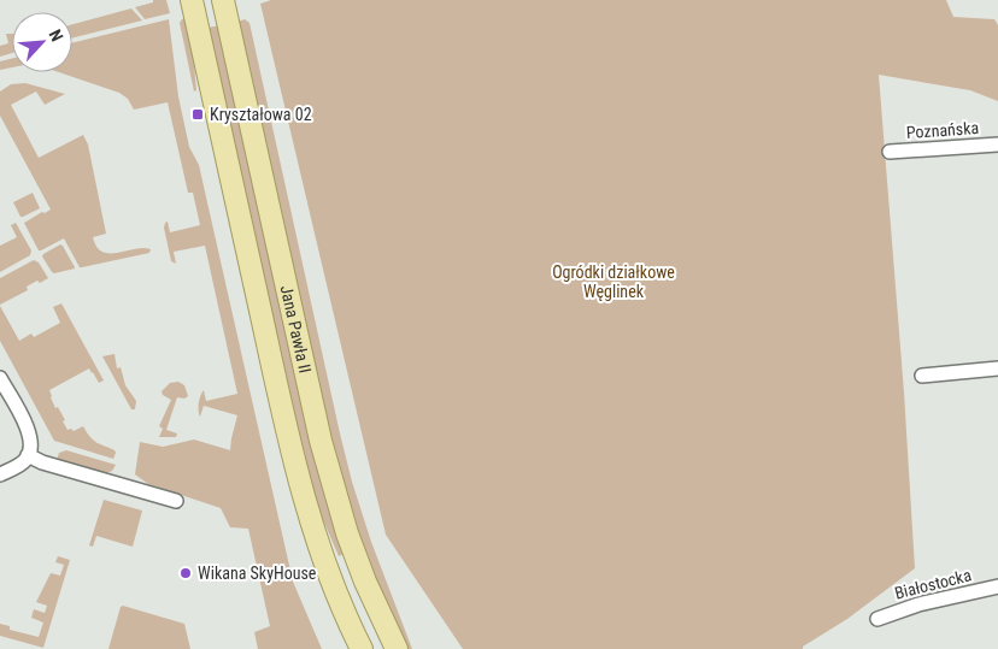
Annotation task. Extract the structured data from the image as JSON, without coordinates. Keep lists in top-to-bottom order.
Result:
{
  "streets": {
    "main road": ["Jana Pawła II"],
    "street": ["Poznańska", "Białostocka"]
  },
  "parks": ["Ogródki działkowe Węglinek"],
  "places": {
    "transit": ["Kryształowa 02"],
    "other": ["Wikana SkyHouse"]
  },
  "north": "top right"
}
